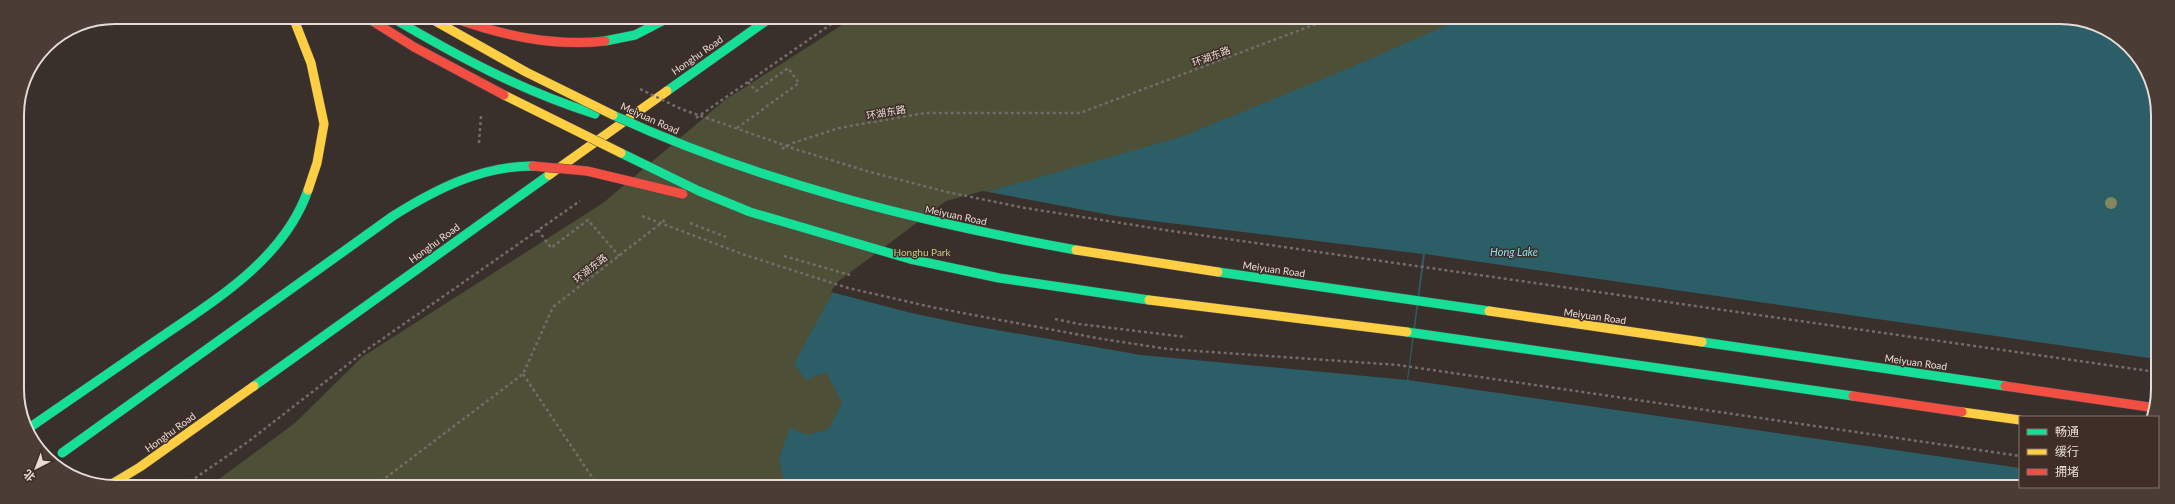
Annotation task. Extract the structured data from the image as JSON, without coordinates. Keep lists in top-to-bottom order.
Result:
{
  "streets": {
    "main road": ["Honghu Road", "Meiyuan Road"],
    "path": ["环湖东路"]
  },
  "water": ["Hong Lake"],
  "parks": ["Honghu Park"],
  "legend": ["畅通", "缓行", "拥堵"],
  "north": "bottom left"
}
